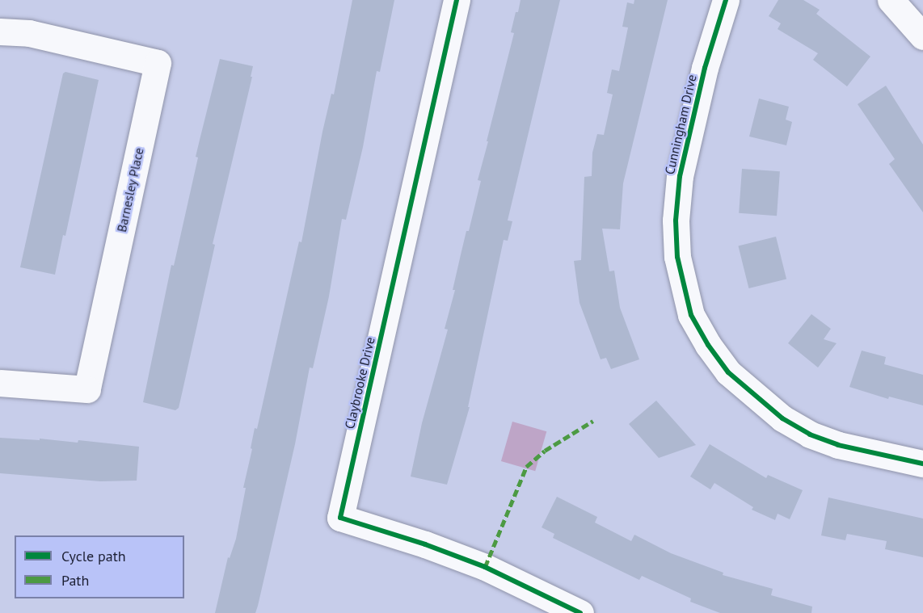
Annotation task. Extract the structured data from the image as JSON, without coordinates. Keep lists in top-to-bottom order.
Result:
{
  "streets": {
    "street": ["Cunningham Drive", "Barnesley Place", "Claybrooke Drive"]
  },
  "legend": ["Cycle path", "Path"]
}
